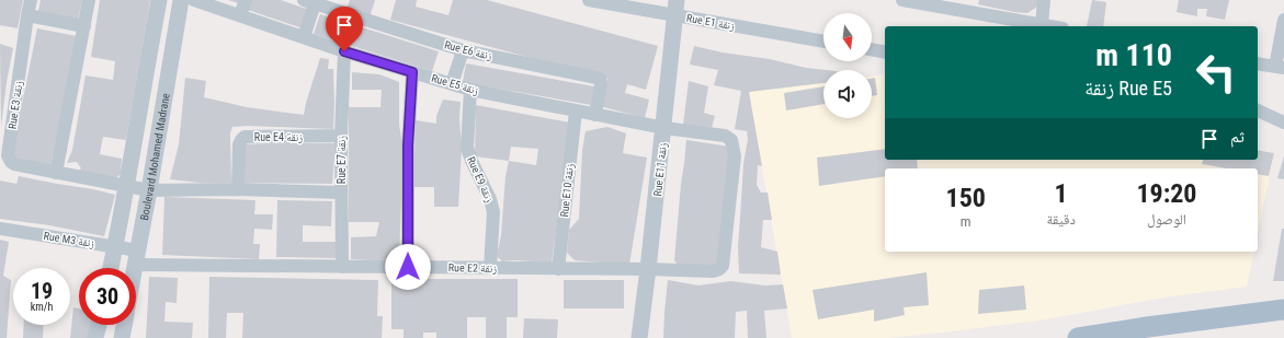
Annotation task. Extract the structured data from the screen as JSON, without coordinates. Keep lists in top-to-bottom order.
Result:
{
  "streets": {
    "street": [
      "Rue E1 زنقة",
      "Rue E6 زنقة",
      "Rue E5 زنقة",
      "Rue E3 زنقة",
      "Rue E4 زنقة",
      "Boulevard Mohamed Madrane",
      "Rue E7 زنقة",
      "Rue E11 زنقة",
      "Rue E9 زنقة",
      "Rue E10 زنقة",
      "Rue M3 زنقة",
      "Rue E2 زنقة"
    ]
  },
  "crossings": [
    ["Rue E1 زنقة", "Rue E11 زنقة"],
    ["Rue E6 زنقة", "Rue E5 زنقة"],
    ["Rue E5 زنقة", "Rue E7 زنقة"],
    ["Rue E5 زنقة", "Rue E11 زنقة"],
    ["Rue E5 زنقة", "Rue E9 زنقة"],
    ["Rue E5 زنقة", "Rue E10 زنقة"],
    ["Rue E5 زنقة", "Rue E2 زنقة"],
    ["Rue E3 زنقة", "Boulevard Mohamed Madrane"],
    ["Rue E4 زنقة", "Rue E7 زنقة"],
    ["Boulevard Mohamed Madrane", "Rue M3 زنقة"],
    ["Boulevard Mohamed Madrane", "Rue E2 زنقة"],
    ["Rue E7 زنقة", "Rue E2 زنقة"],
    ["Rue E11 زنقة", "Rue E2 زنقة"],
    ["Rue E9 زنقة", "Rue E2 زنقة"],
    ["Rue E10 زنقة", "Rue E2 زنقة"],
    ["Rue M3 زنقة", "Rue E2 زنقة"]
  ],
  "north": "bottom",
  "page": {
    "turn": ["110 m", "Rue E5 زنقة"],
    "then": "ثم",
    "eta": [
      "19:20",
      "الوصول",
      "1",
      "دقيقة",
      "150",
      "m"
    ],
    "speed": "19 km/h",
    "limit": "30"
  }
}
